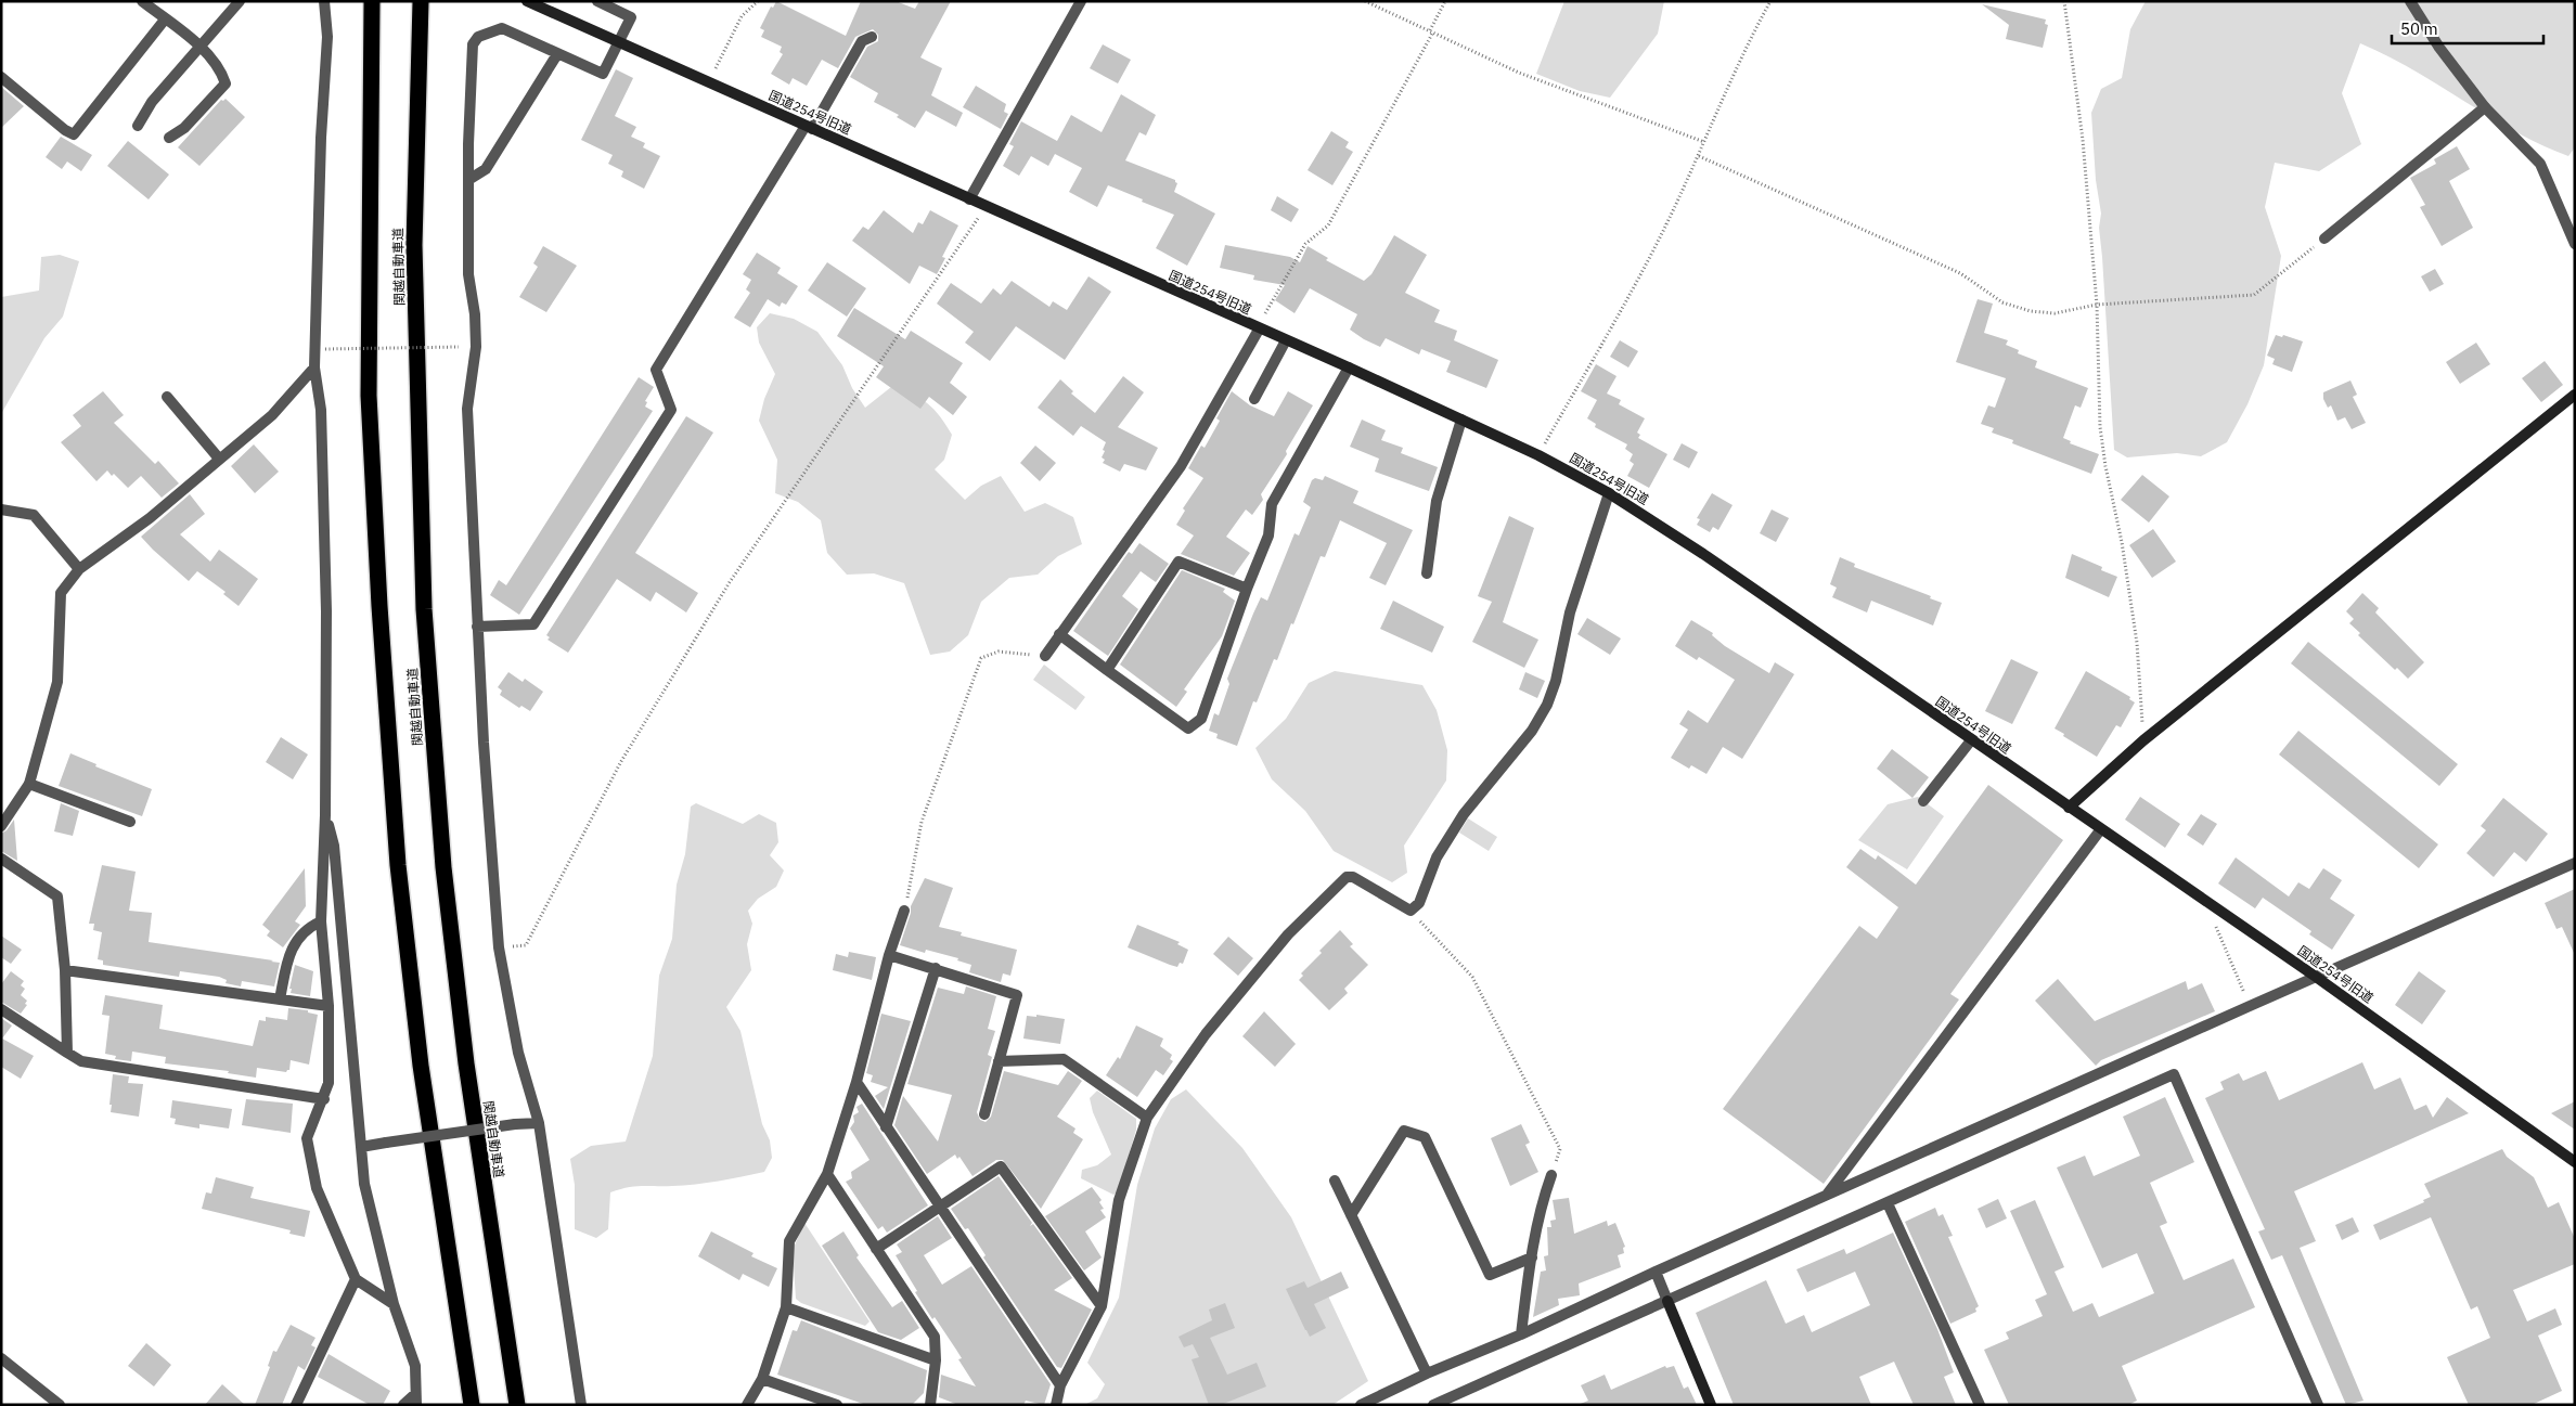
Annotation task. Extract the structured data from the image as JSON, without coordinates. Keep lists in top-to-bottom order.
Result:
{
  "streets": {
    "highway": ["関越自動車道"],
    "street": ["国道254号旧道"]
  },
  "scale_bar": "50 m"
}
